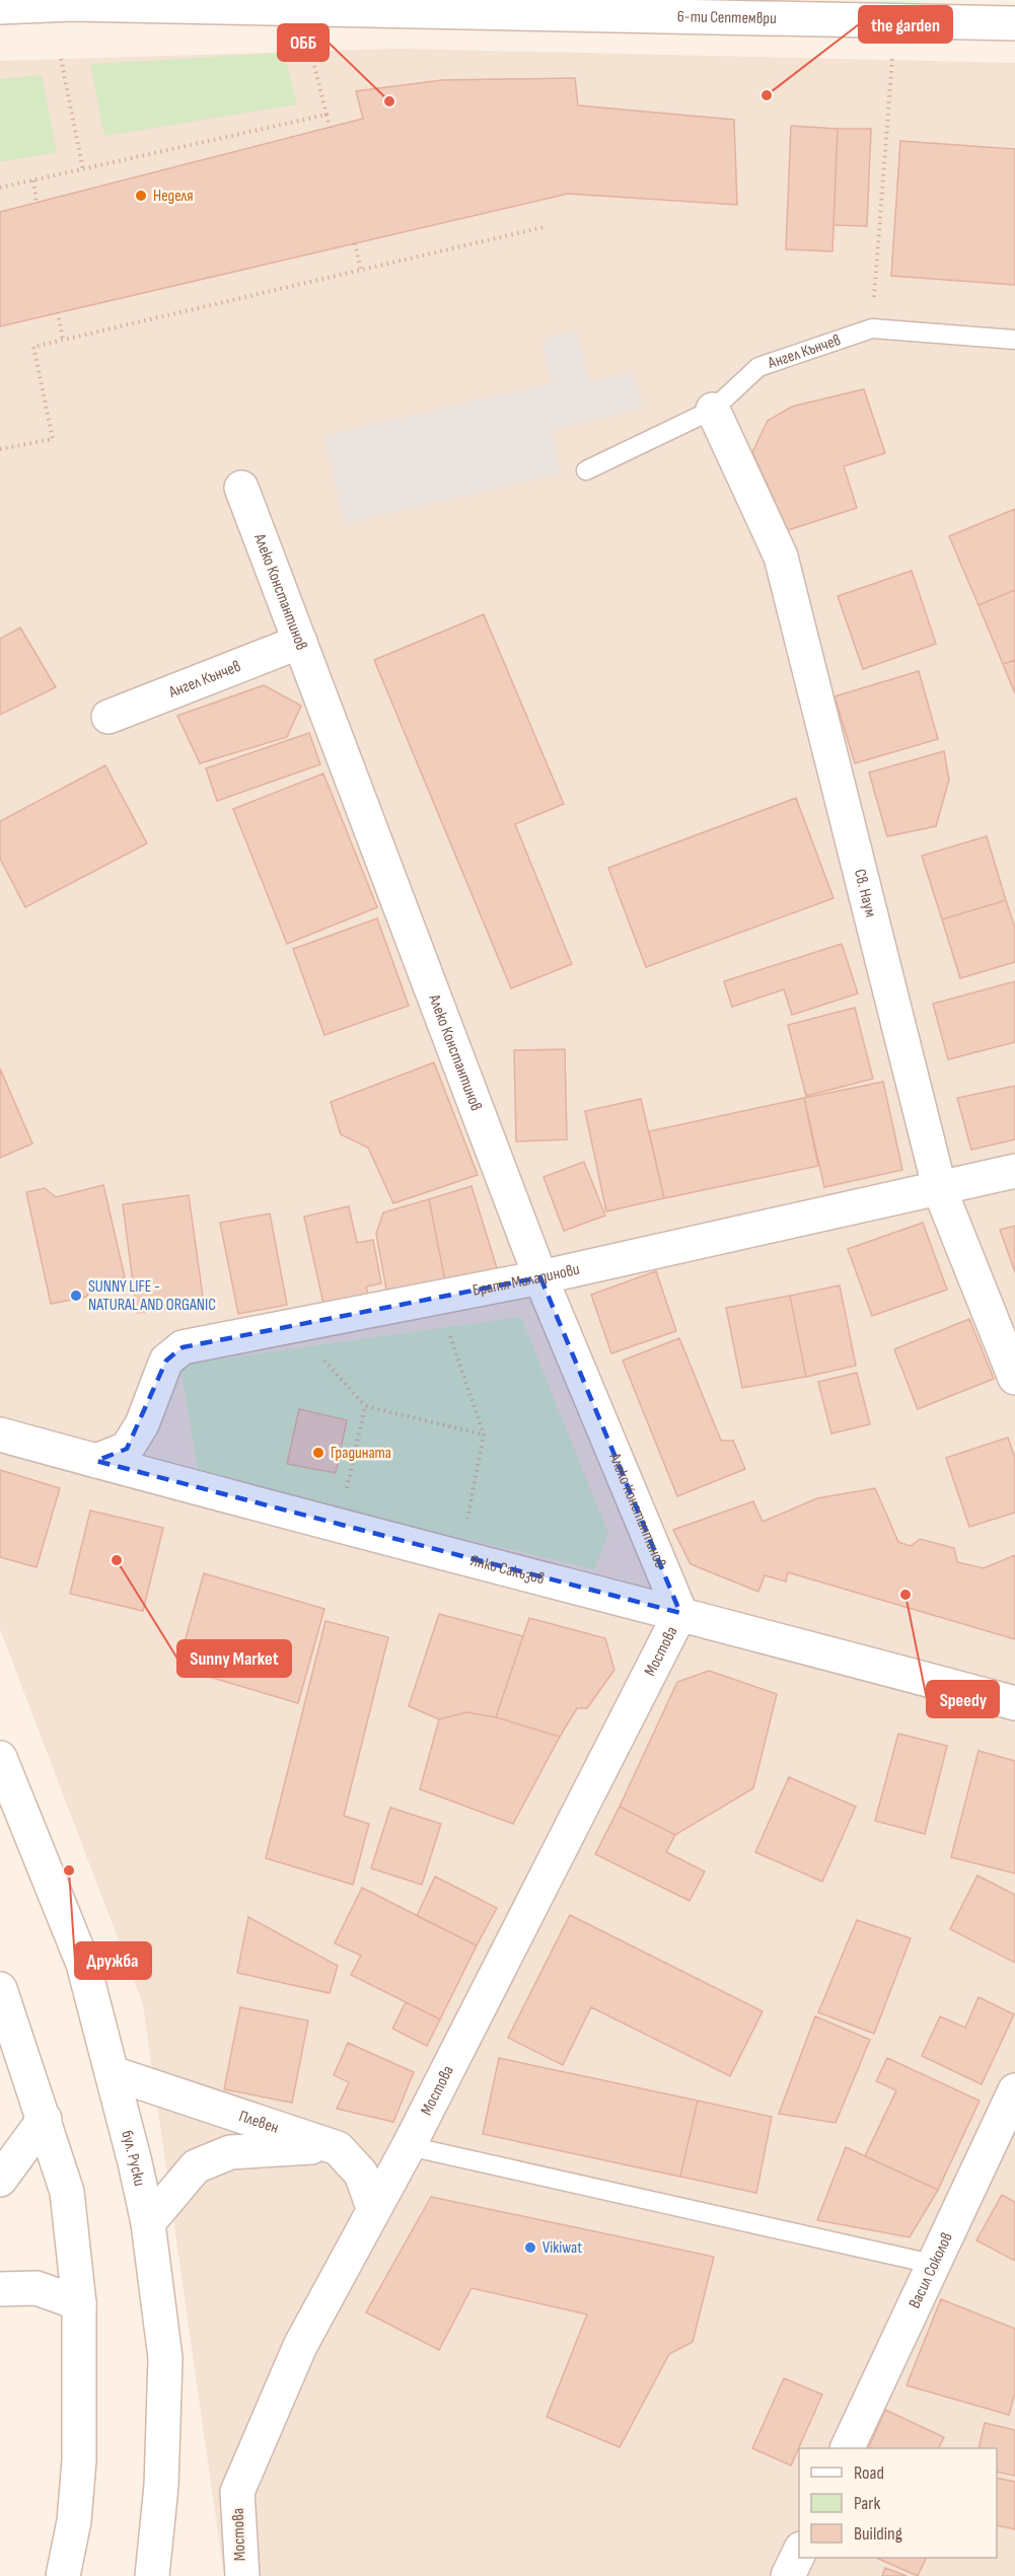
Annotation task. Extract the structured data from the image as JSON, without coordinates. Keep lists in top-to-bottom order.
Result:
{
  "streets": {
    "street": [
      "6-ти Септември",
      "Ангел Кънчев",
      "Алеко Константинов",
      "Св. Наум",
      "Братя Миладинови",
      "Янко Сакъзов",
      "Мостова",
      "Плевен",
      "бул. Руски",
      "Васил Соколов"
    ]
  },
  "crossings": [
    ["Ангел Кънчев", "Алеко Константинов"],
    ["Ангел Кънчев", "Св. Наум"],
    ["Алеко Константинов", "Братя Миладинови"],
    ["Алеко Константинов", "Янко Сакъзов"],
    ["Алеко Константинов", "Мостова"],
    ["Св. Наум", "Братя Миладинови"],
    ["Братя Миладинови", "Янко Сакъзов"],
    ["Янко Сакъзов", "Мостова"],
    ["Мостова", "Плевен"],
    ["Плевен", "бул. Руски"]
  ],
  "places": [
    "the garden",
    "ОББ",
    "Неделя",
    "SUNNY LIFE - NATURAL AND ORGANIC",
    "Градината",
    "Sunny Market",
    "Speedy",
    "Дружба",
    "Vikiwat"
  ],
  "legend": ["Road", "Park", "Building"]
}
